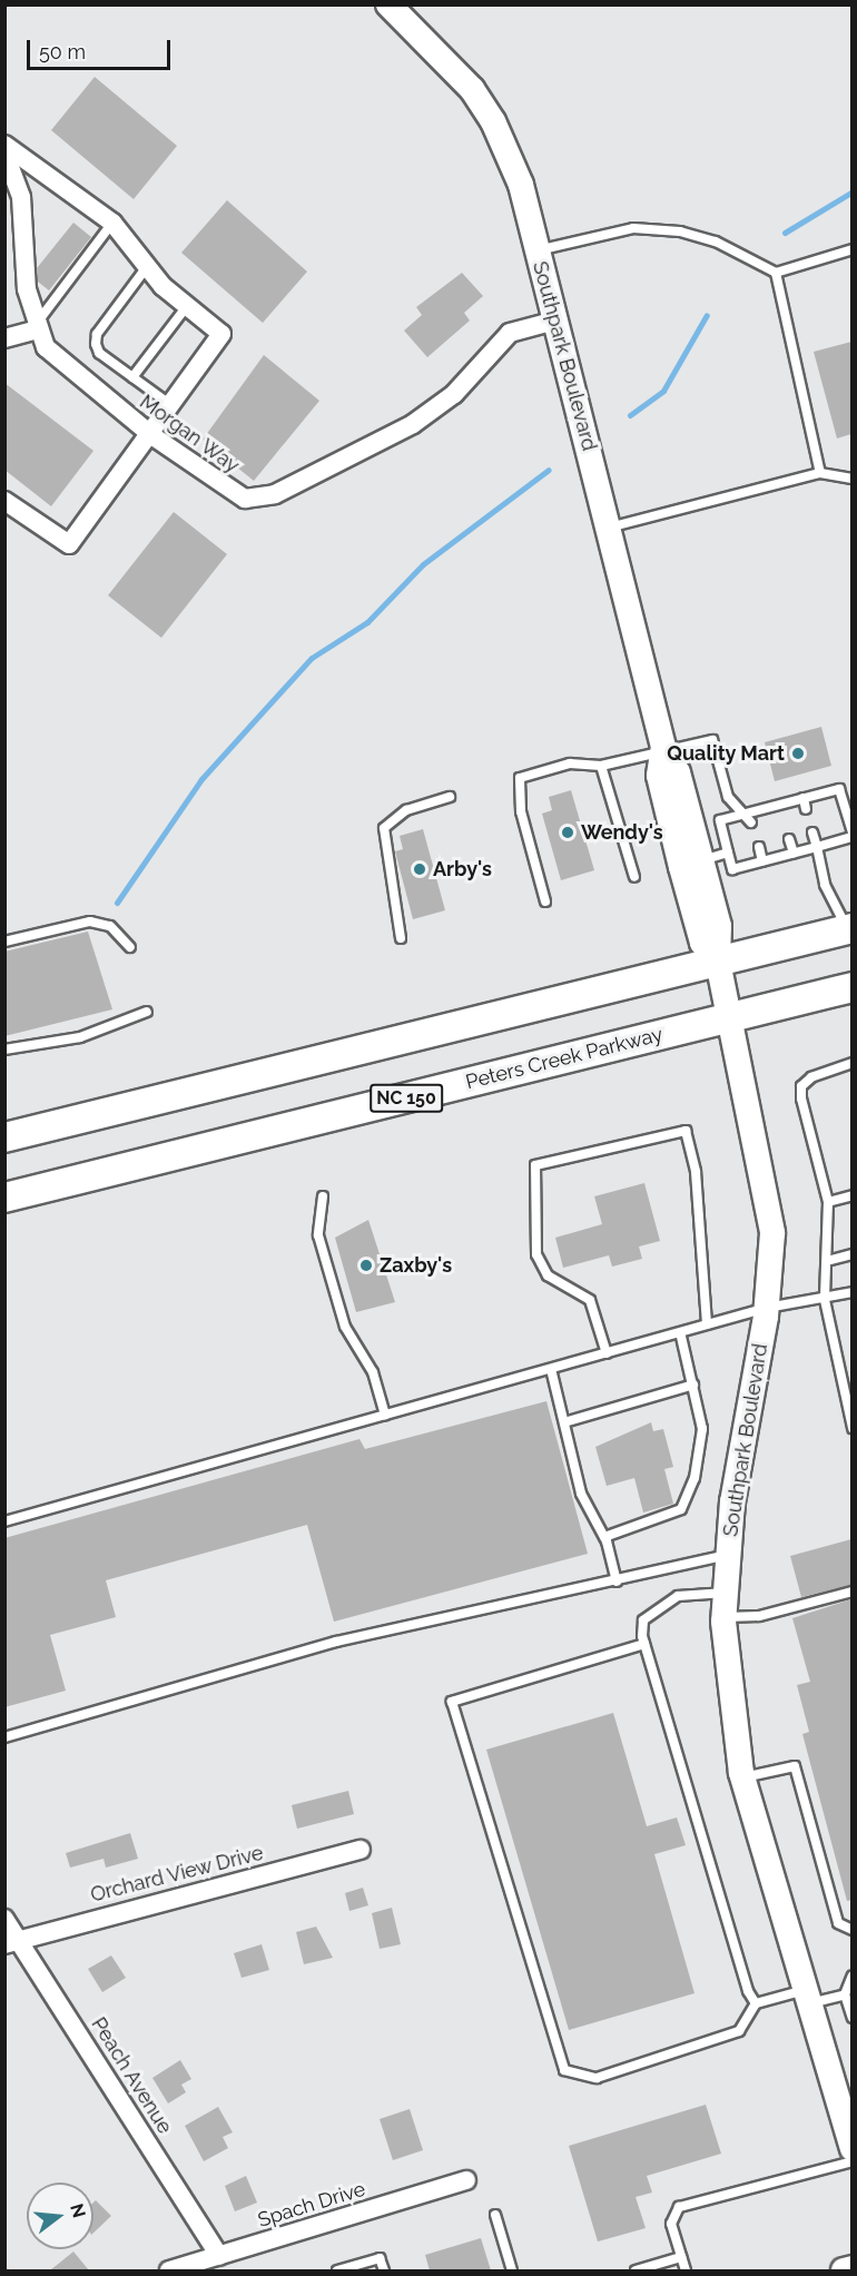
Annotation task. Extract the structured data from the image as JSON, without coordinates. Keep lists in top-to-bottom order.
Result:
{
  "streets": {
    "main road": ["Peters Creek Parkway", "NC 150"],
    "street": [
      "Southpark Boulevard",
      "Morgan Way",
      "Orchard View Drive",
      "Peach Avenue",
      "Spach Drive"
    ]
  },
  "crossings": [
    ["Southpark Boulevard", "Morgan Way"],
    ["Southpark Boulevard", "Peters Creek Parkway"],
    ["Orchard View Drive", "Peach Avenue"],
    ["Peach Avenue", "Spach Drive"]
  ],
  "places": [
    "Quality Mart",
    "Wendy's",
    "Arby's",
    "Zaxby's"
  ],
  "scale_bar": "50 m",
  "north": "right"
}
